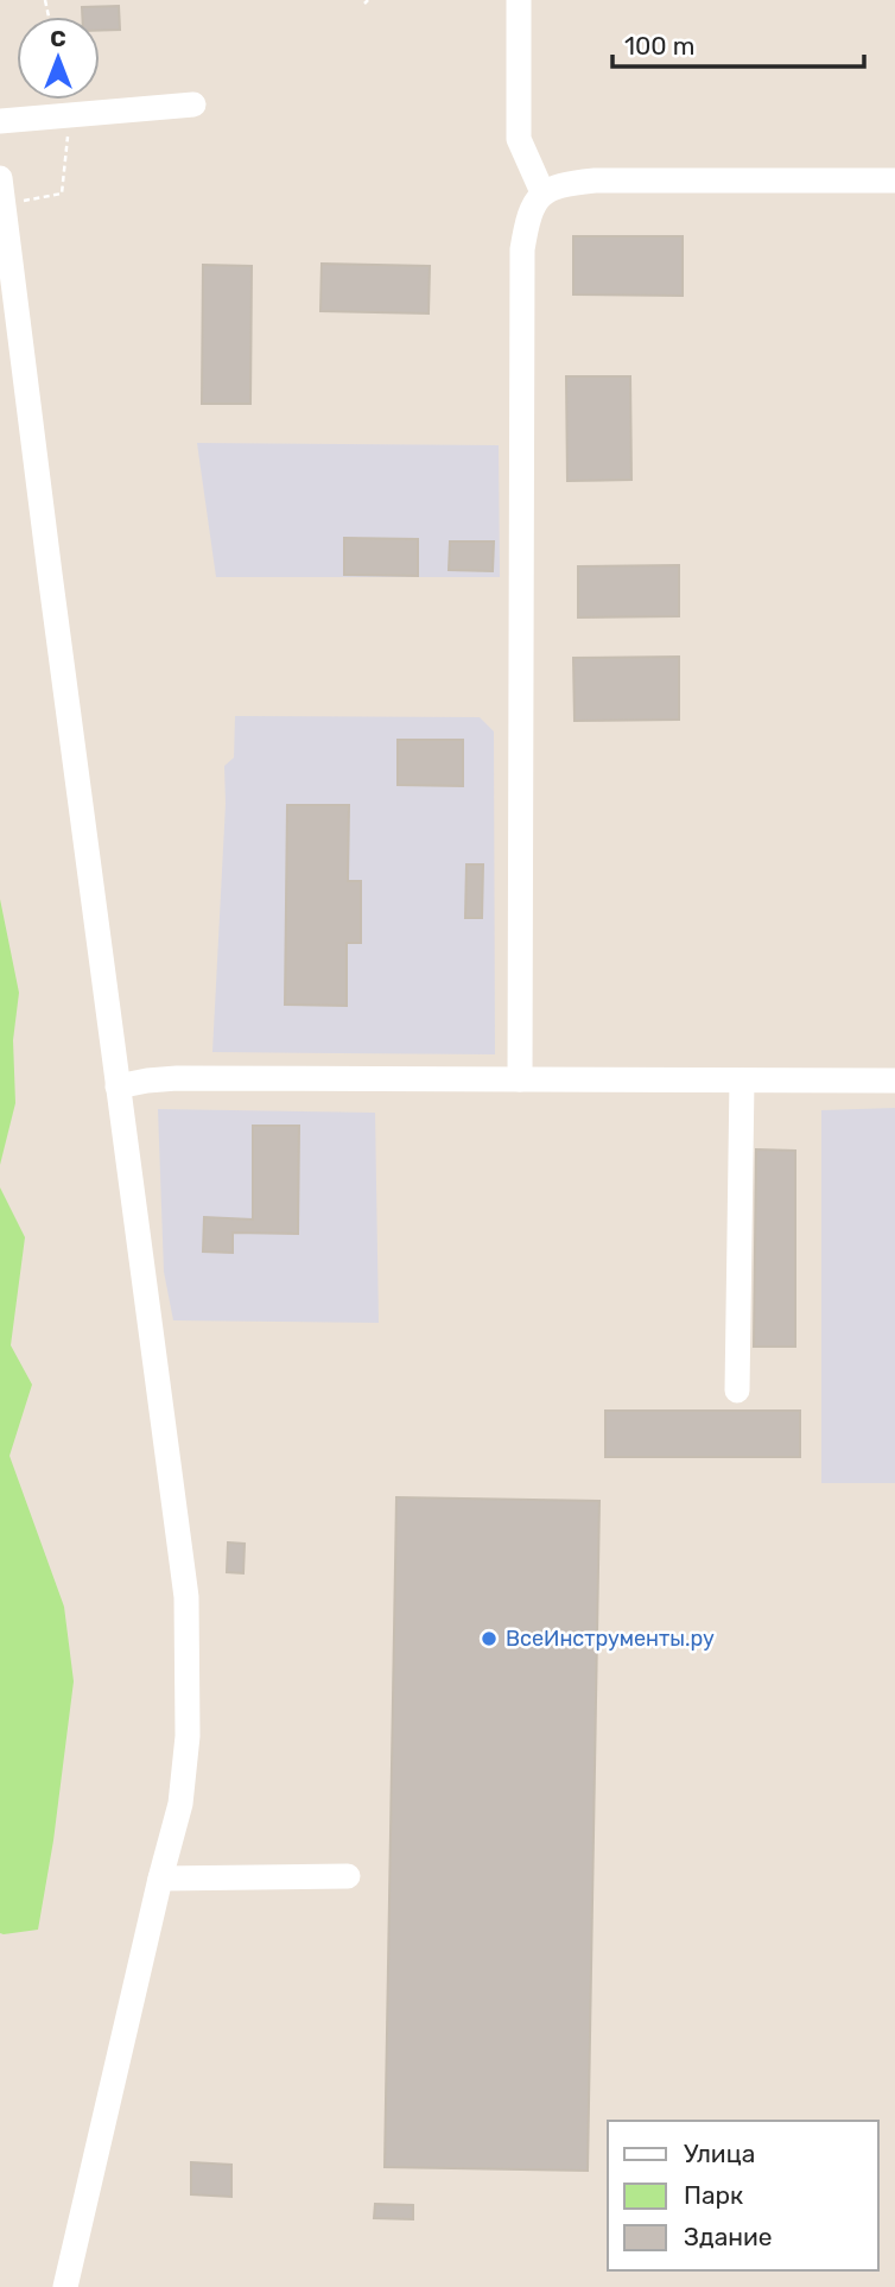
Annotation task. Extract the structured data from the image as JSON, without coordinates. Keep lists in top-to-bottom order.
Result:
{
  "places": ["ВсеИнструменты.ру"],
  "legend": ["Улица", "Парк", "Здание"],
  "scale_bar": "100 m",
  "north": "top"
}
